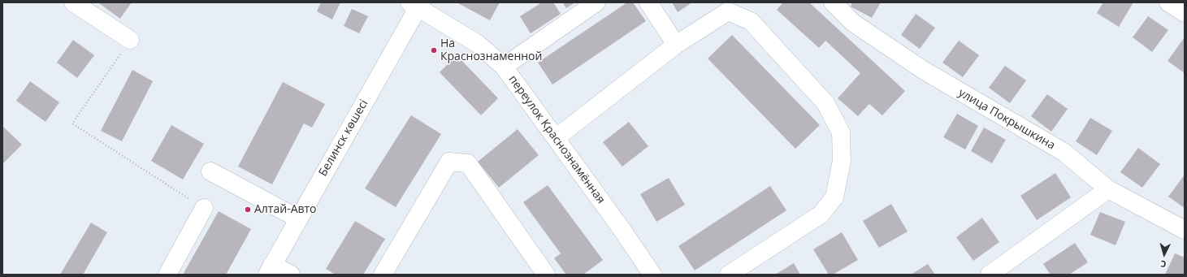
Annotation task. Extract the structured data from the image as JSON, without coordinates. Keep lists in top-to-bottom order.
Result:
{
  "streets": {
    "street": ["улица Покрышкина", "Белинск көшесі", "переулок Краснознамённая"]
  },
  "crossings": [
    ["Белинск көшесі", "переулок Краснознамённая"]
  ],
  "places": ["На Краснознаменной", "Алтай-Авто"],
  "north": "bottom"
}
